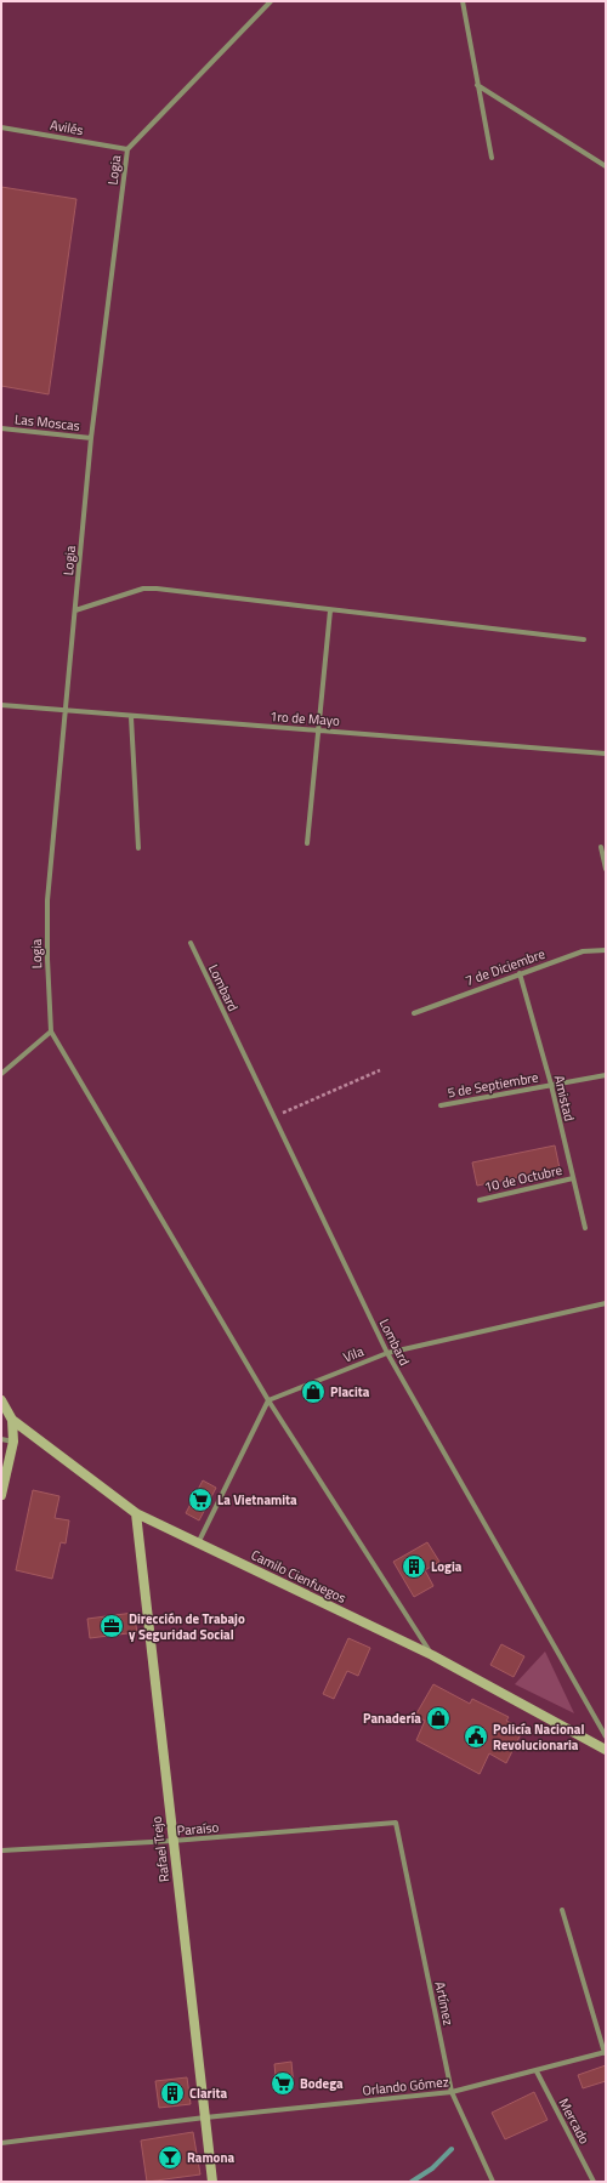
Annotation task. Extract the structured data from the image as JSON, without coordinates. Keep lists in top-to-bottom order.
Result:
{
  "streets": {
    "main road": ["Camilo Cienfuegos", "Rafael Trejo"],
    "street": [
      "Avilés",
      "Logia",
      "Las Moscas",
      "1ro de Mayo",
      "7 de Diciembre",
      "Lombard",
      "5 de Septiembre",
      "Amistad",
      "10 de Octubre",
      "Vila",
      "Paraíso",
      "Artímez",
      "Orlando Gómez",
      "Mercado"
    ]
  },
  "crossings": [
    ["Avilés", "Logia"],
    ["Logia", "Las Moscas"],
    ["Logia", "1ro de Mayo"],
    ["Logia", "Vila"],
    ["Logia", "Camilo Cienfuegos"],
    ["7 de Diciembre", "Amistad"],
    ["Lombard", "Vila"],
    ["5 de Septiembre", "Amistad"],
    ["Amistad", "10 de Octubre"],
    ["Camilo Cienfuegos", "Rafael Trejo"],
    ["Paraíso", "Rafael Trejo"],
    ["Paraíso", "Artímez"],
    ["Rafael Trejo", "Orlando Gómez"],
    ["Artímez", "Orlando Gómez"],
    ["Orlando Gómez", "Mercado"]
  ],
  "places": {
    "shop": ["Placita", "Panadería"],
    "supermarket": ["La Vietnamita", "Bodega"],
    "building": ["Logia", "Clarita"],
    "office": ["Dirección de Trabajo y Seguridad Social"],
    "public building": ["Policía Nacional Revolucionaria"],
    "bar": ["Ramona"]
  }
}
